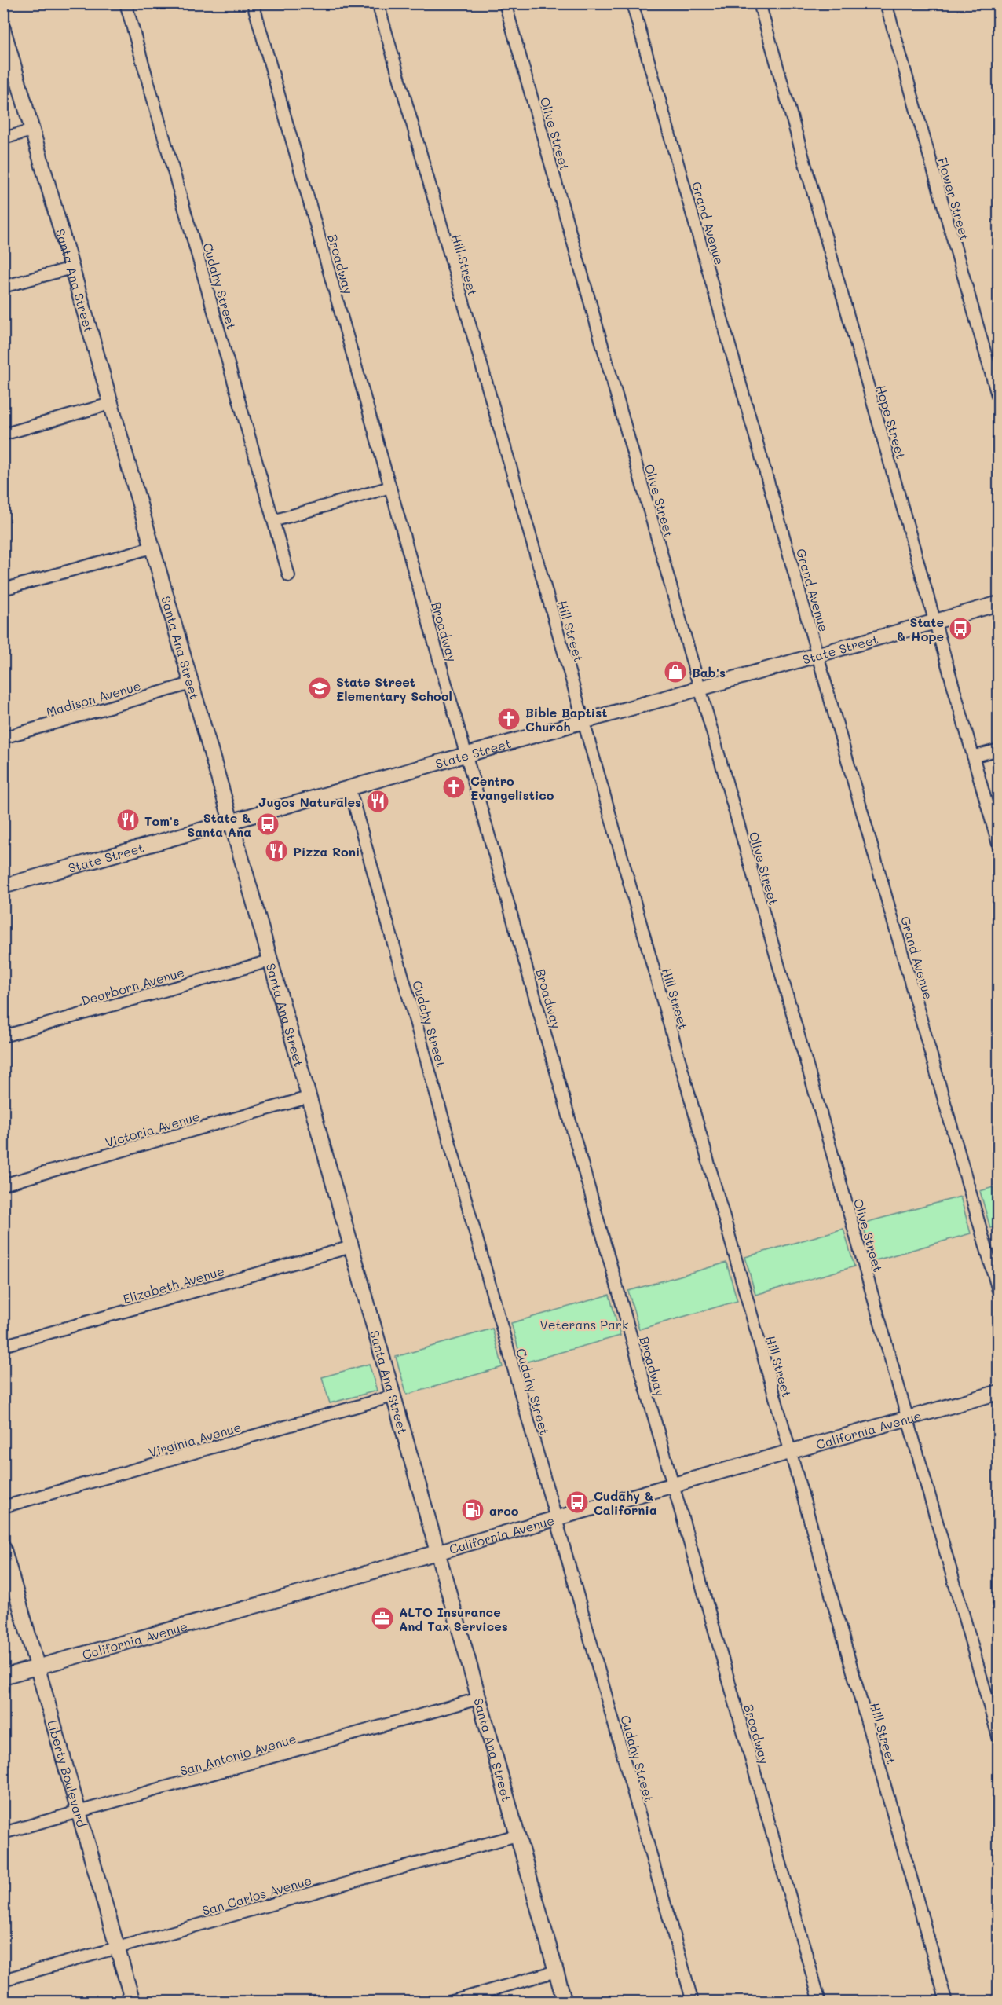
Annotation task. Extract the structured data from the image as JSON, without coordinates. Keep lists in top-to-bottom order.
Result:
{
  "streets": {
    "street": [
      "Olive Street",
      "Flower Street",
      "Grand Avenue",
      "Broadway",
      "Hill Street",
      "Santa Ana Street",
      "Cudahy Street",
      "Hope Street",
      "State Street",
      "Madison Avenue",
      "Dearborn Avenue",
      "Victoria Avenue",
      "Elizabeth Avenue",
      "California Avenue",
      "Virginia Avenue",
      "San Antonio Avenue",
      "Liberty Boulevard",
      "San Carlos Avenue"
    ]
  },
  "crossings": [
    ["Olive Street", "State Street"],
    ["Olive Street", "California Avenue"],
    ["Grand Avenue", "State Street"],
    ["Broadway", "State Street"],
    ["Broadway", "California Avenue"],
    ["Hill Street", "State Street"],
    ["Hill Street", "California Avenue"],
    ["Santa Ana Street", "State Street"],
    ["Santa Ana Street", "Madison Avenue"],
    ["Santa Ana Street", "Dearborn Avenue"],
    ["Santa Ana Street", "Victoria Avenue"],
    ["Santa Ana Street", "Elizabeth Avenue"],
    ["Santa Ana Street", "California Avenue"],
    ["Santa Ana Street", "Virginia Avenue"],
    ["Santa Ana Street", "San Antonio Avenue"],
    ["Santa Ana Street", "San Carlos Avenue"],
    ["Cudahy Street", "State Street"],
    ["Cudahy Street", "California Avenue"],
    ["Hope Street", "State Street"],
    ["California Avenue", "Liberty Boulevard"],
    ["San Antonio Avenue", "Liberty Boulevard"],
    ["Liberty Boulevard", "San Carlos Avenue"]
  ],
  "parks": ["Veterans Park"],
  "places": {
    "bus stop": ["State & Hope", "State & Santa Ana", "Cudahy & California"],
    "shop": ["Bab's"],
    "school or university": ["State Street Elementary School"],
    "church": ["Bible Baptist Church", "Centro Evangelistico"],
    "restaurant": ["Jugos Naturales", "Tom's", "Pizza Roni"],
    "fuel station": ["arco"],
    "office": ["ALTO Insurance And Tax Services"]
  }
}
